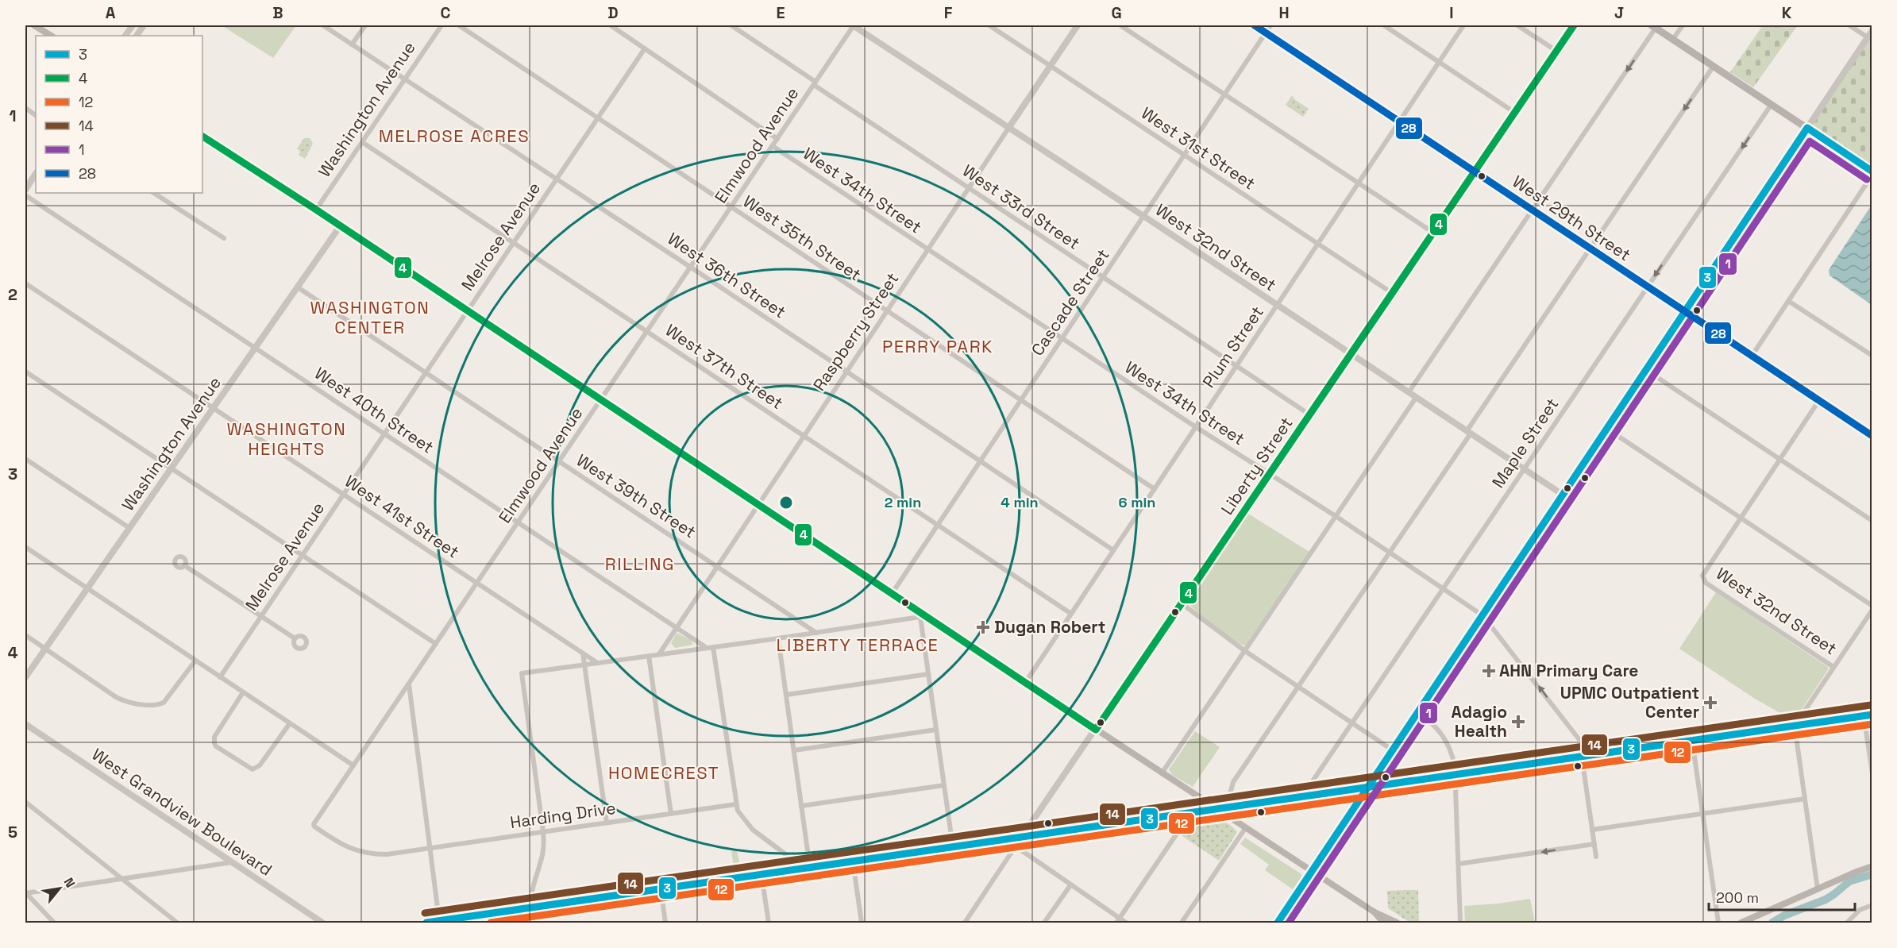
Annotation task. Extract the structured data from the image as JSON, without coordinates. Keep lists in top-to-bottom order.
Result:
{
  "streets": {
    "street": [
      "Washington Avenue",
      "Elmwood Avenue",
      "West 31st Street",
      "West 34th Street",
      "West 33rd Street",
      "West 29th Street",
      "Melrose Avenue",
      "West 35th Street",
      "West 32nd Street",
      "West 36th Street",
      "Cascade Street",
      "Raspberry Street",
      "Plum Street",
      "West 37th Street",
      "West 40th Street",
      "Maple Street",
      "Liberty Street",
      "West 39th Street",
      "West 41st Street",
      "West Grandview Boulevard",
      "Harding Drive"
    ]
  },
  "crossings": [
    ["Washington Avenue", "West 36th Street"],
    ["Washington Avenue", "West 37th Street"],
    ["Washington Avenue", "West 40th Street"],
    ["Washington Avenue", "West 39th Street"],
    ["Washington Avenue", "West 41st Street"],
    ["Elmwood Avenue", "West 34th Street"],
    ["Elmwood Avenue", "West 33rd Street"],
    ["Elmwood Avenue", "West 35th Street"],
    ["Elmwood Avenue", "West 32nd Street"],
    ["Elmwood Avenue", "West 36th Street"],
    ["Elmwood Avenue", "West 37th Street"],
    ["Elmwood Avenue", "West 40th Street"],
    ["Elmwood Avenue", "West 39th Street"],
    ["Elmwood Avenue", "West 41st Street"],
    ["Elmwood Avenue", "Harding Drive"],
    ["West 31st Street", "Cascade Street"],
    ["West 31st Street", "Raspberry Street"],
    ["West 31st Street", "Plum Street"],
    ["West 31st Street", "Liberty Street"],
    ["West 34th Street", "Cascade Street"],
    ["West 34th Street", "Raspberry Street"],
    ["West 34th Street", "Plum Street"],
    ["West 34th Street", "Maple Street"],
    ["West 34th Street", "Liberty Street"],
    ["West 33rd Street", "Cascade Street"],
    ["West 33rd Street", "Raspberry Street"],
    ["West 33rd Street", "Plum Street"],
    ["West 33rd Street", "Liberty Street"],
    ["West 29th Street", "Cascade Street"],
    ["West 29th Street", "Plum Street"],
    ["West 29th Street", "Maple Street"],
    ["West 29th Street", "Liberty Street"],
    ["Melrose Avenue", "West 35th Street"],
    ["Melrose Avenue", "West 36th Street"],
    ["Melrose Avenue", "West 37th Street"],
    ["Melrose Avenue", "West 40th Street"],
    ["Melrose Avenue", "West 39th Street"],
    ["Melrose Avenue", "West 41st Street"],
    ["West 35th Street", "Cascade Street"],
    ["West 35th Street", "Raspberry Street"],
    ["West 35th Street", "Plum Street"],
    ["West 32nd Street", "Cascade Street"],
    ["West 32nd Street", "Raspberry Street"],
    ["West 32nd Street", "Plum Street"],
    ["West 32nd Street", "Maple Street"],
    ["West 32nd Street", "Liberty Street"],
    ["West 36th Street", "Cascade Street"],
    ["West 36th Street", "Raspberry Street"],
    ["West 36th Street", "Plum Street"],
    ["Cascade Street", "West 37th Street"],
    ["Raspberry Street", "West 37th Street"],
    ["Raspberry Street", "West 40th Street"],
    ["Raspberry Street", "West 39th Street"],
    ["Plum Street", "West 37th Street"]
  ],
  "districts": [
    "MELROSE ACRES",
    "WASHINGTON CENTER",
    "PERRY PARK",
    "WASHINGTON HEIGHTS",
    "RILLING",
    "LIBERTY TERRACE",
    "HOMECREST"
  ],
  "places": {
    "health": [
      "Dugan Robert",
      "AHN Primary Care",
      "UPMC Outpatient Center",
      "Adagio Health"
    ]
  },
  "lines": [
    "transit line 4",
    "transit line 28",
    "transit line 3",
    "transit line 1",
    "transit line 14",
    "transit line 12"
  ],
  "legend": [
    "3",
    "4",
    "12",
    "14",
    "1",
    "28"
  ],
  "scale_bar": "200 m",
  "north": "top right",
  "grid": {
    "columns": [
      "A",
      "B",
      "C",
      "D",
      "E",
      "F",
      "G",
      "H",
      "I",
      "J",
      "K"
    ],
    "rows": [
      "1",
      "2",
      "3",
      "4",
      "5"
    ]
  },
  "rings": ["2 min", "4 min", "6 min"]
}
